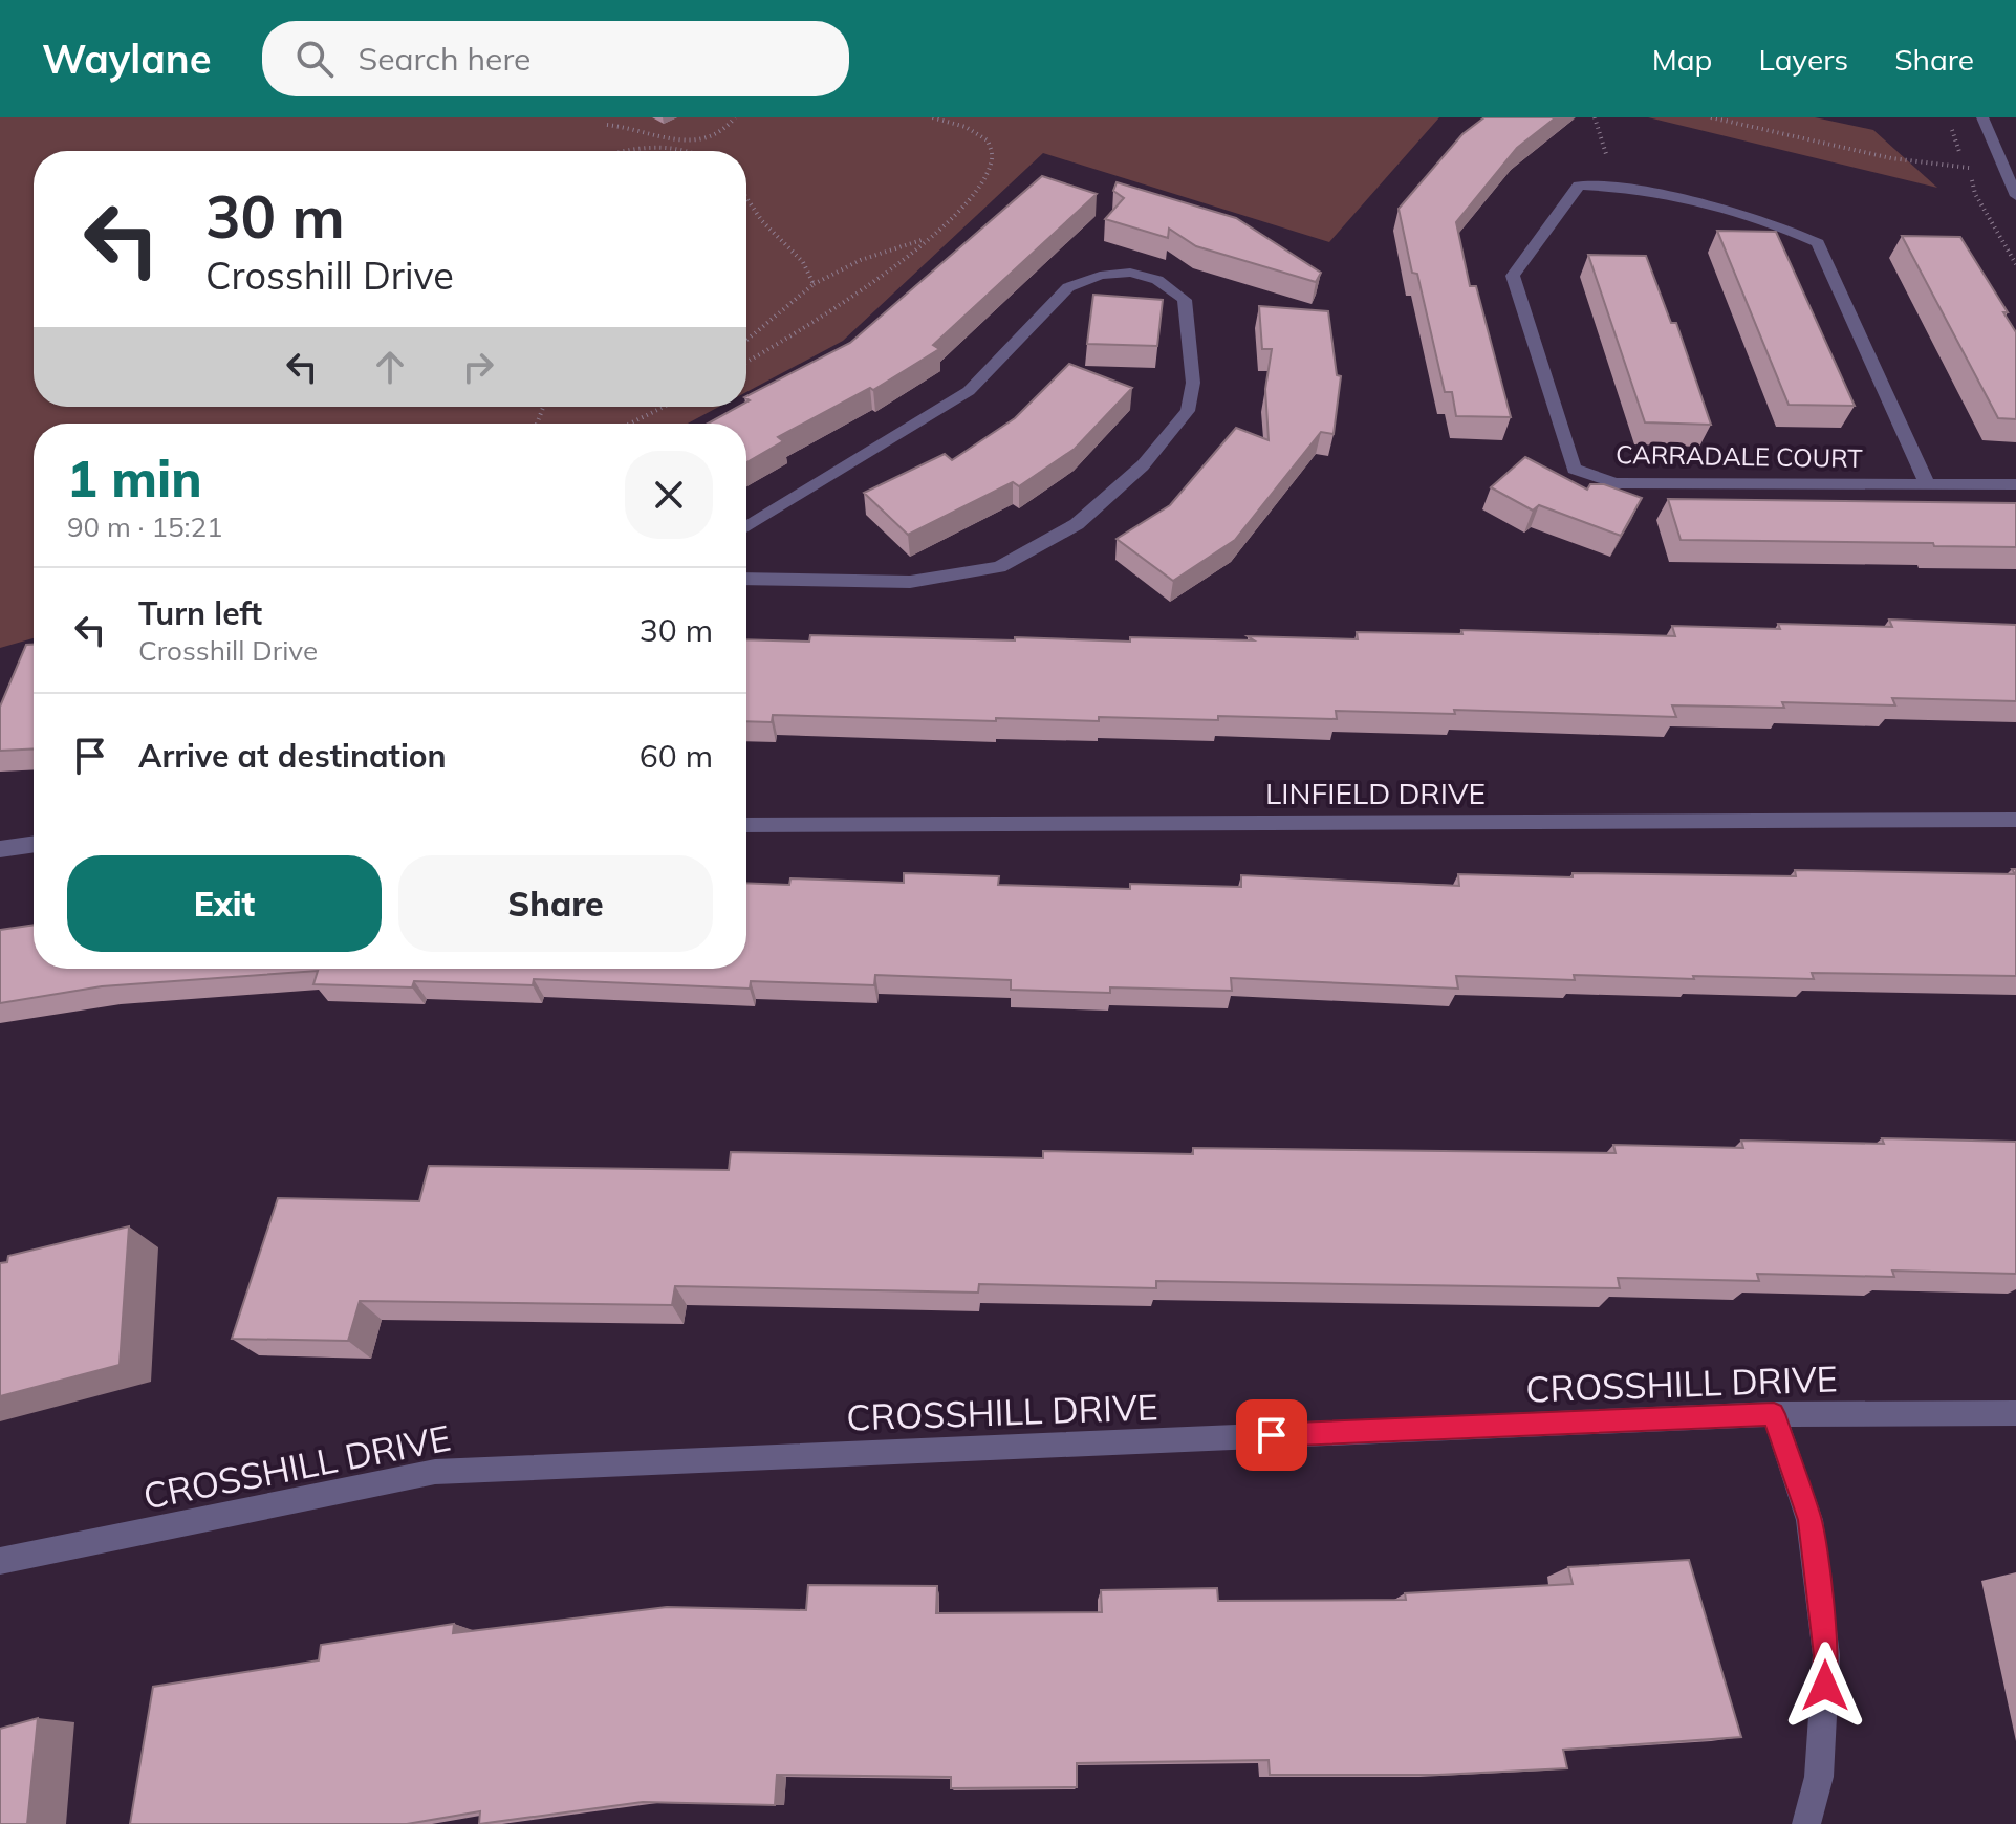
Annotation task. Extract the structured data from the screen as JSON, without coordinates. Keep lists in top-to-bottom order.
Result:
{
  "streets": {
    "street": ["CARRADALE COURT", "LINFIELD DRIVE", "CROSSHILL DRIVE"]
  },
  "page": {
    "header": "Waylane",
    "search": "Search here",
    "nav": ["Map", "Layers", "Share"],
    "turn": ["30 m", "Crosshill Drive"],
    "heading": ["1 min", "90 m · 15:21"],
    "list": [
      {
        "name": "Turn left",
        "note": "Crosshill Drive",
        "value": "30 m"
      },
      {
        "name": "Arrive at destination",
        "value": "60 m"
      }
    ],
    "buttons": ["Exit", "Share"]
  }
}
